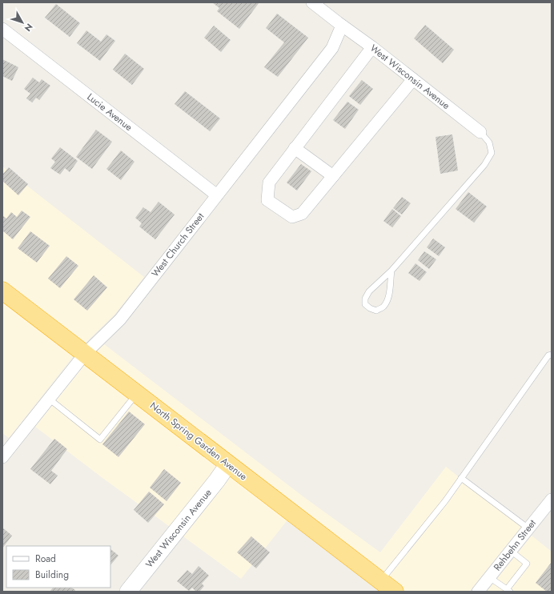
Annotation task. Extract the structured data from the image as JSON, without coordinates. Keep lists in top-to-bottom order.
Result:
{
  "streets": {
    "highway": ["North Spring Garden Avenue"],
    "street": [
      "West Wisconsin Avenue",
      "Lucie Avenue",
      "West Church Street",
      "Rehbehn Street"
    ]
  },
  "crossings": [
    ["West Wisconsin Avenue", "West Church Street"],
    ["West Wisconsin Avenue", "North Spring Garden Avenue"],
    ["Lucie Avenue", "West Church Street"],
    ["West Church Street", "North Spring Garden Avenue"]
  ],
  "legend": ["Road", "Building"],
  "north": "bottom right"
}
